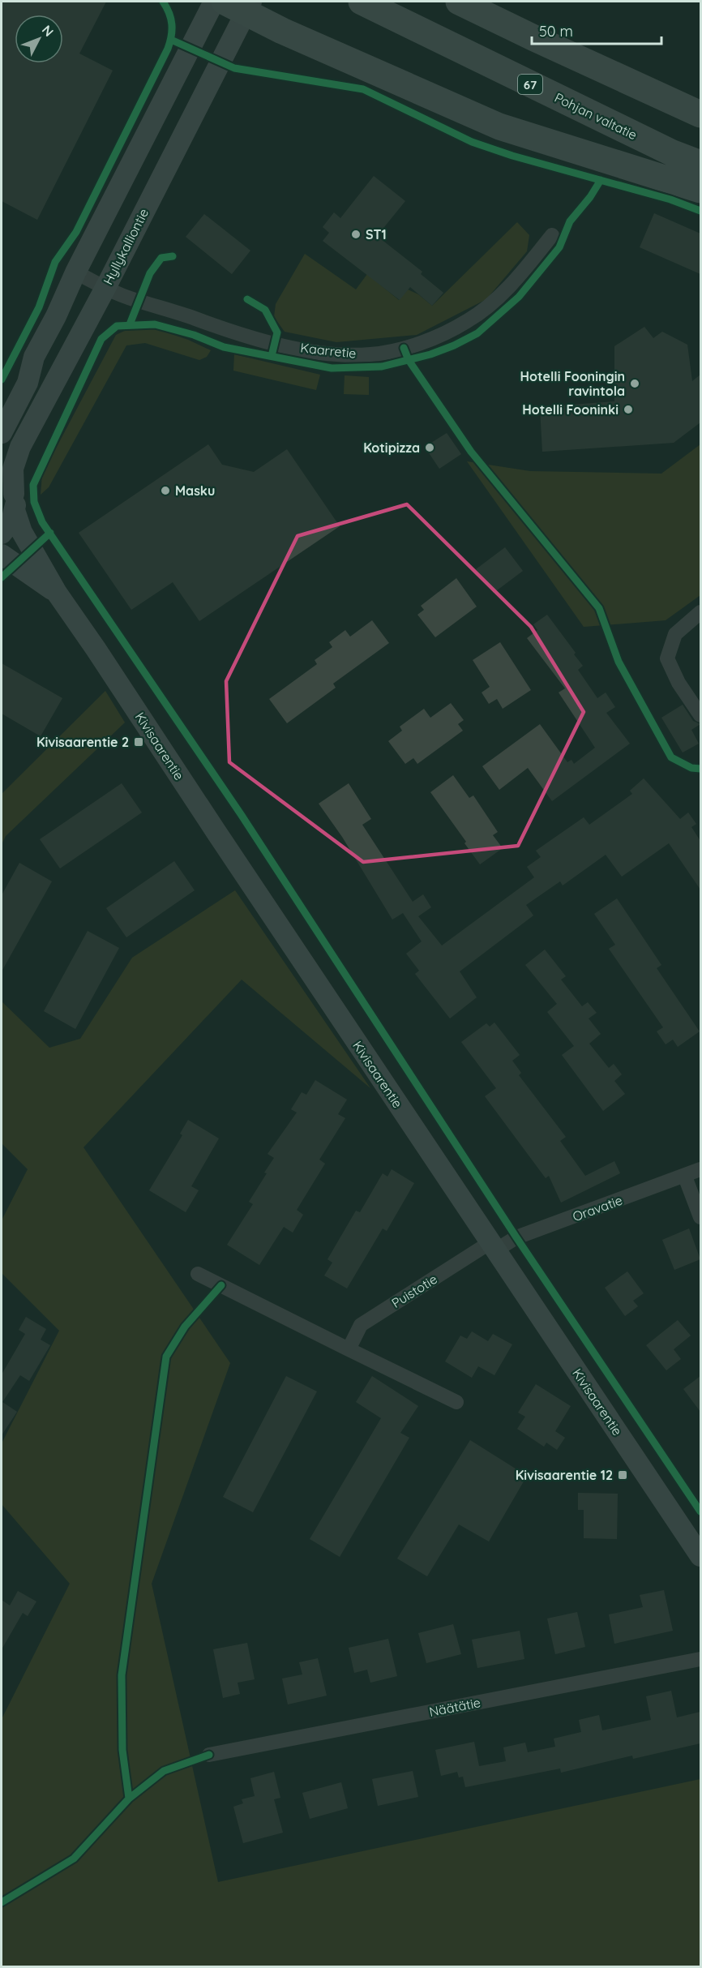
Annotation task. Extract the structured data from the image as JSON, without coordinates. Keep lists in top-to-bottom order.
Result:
{
  "streets": {
    "highway": ["67", "Pohjan valtatie"],
    "street": [
      "Hyllykalliontie",
      "Kaarretie",
      "Kivisaarentie",
      "Oravatie",
      "Puistotie",
      "Näätätie"
    ]
  },
  "crossings": [
    ["Hyllykalliontie", "Kaarretie"],
    ["Hyllykalliontie", "Kivisaarentie"],
    ["Kivisaarentie", "Oravatie"],
    ["Kivisaarentie", "Puistotie"],
    ["Oravatie", "Puistotie"]
  ],
  "places": {
    "other": [
      "ST1",
      "Hotelli Fooningin ravintola",
      "Hotelli Fooninki",
      "Kotipizza",
      "Masku"
    ],
    "transit": ["Kivisaarentie 2", "Kivisaarentie 12"]
  },
  "scale_bar": "50 m",
  "north": "top right"
}
